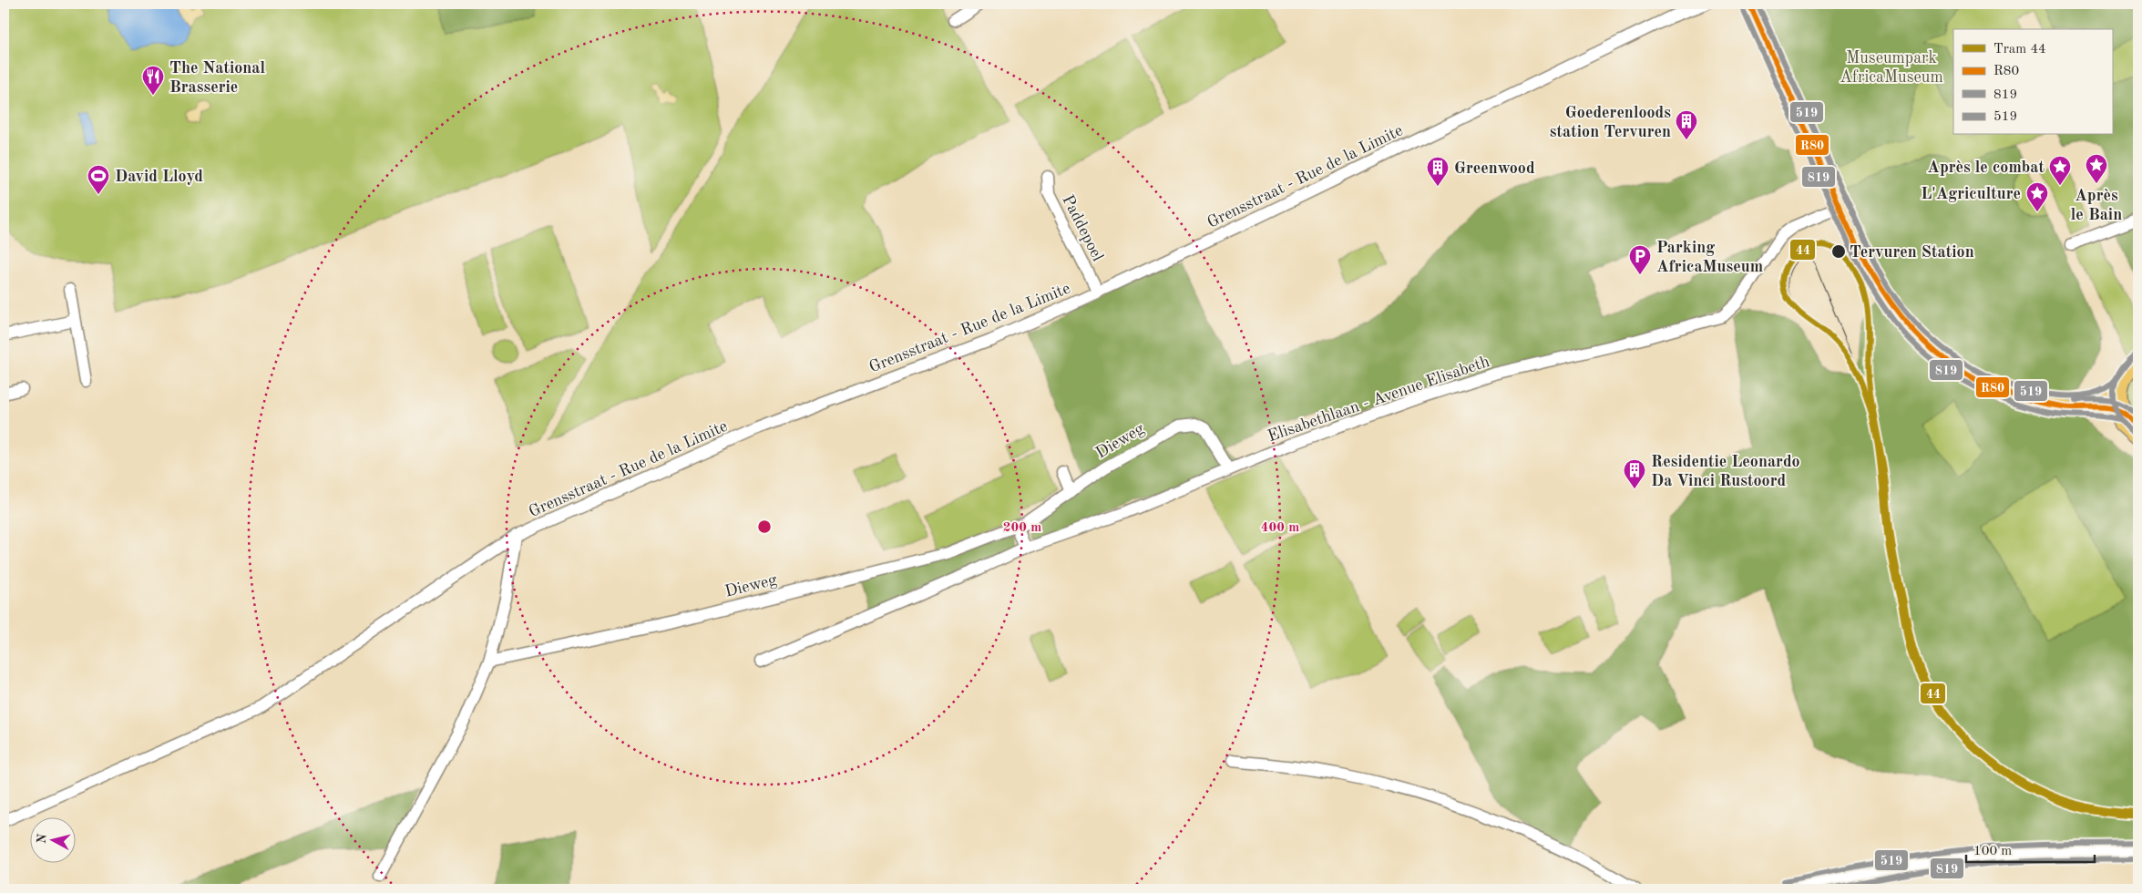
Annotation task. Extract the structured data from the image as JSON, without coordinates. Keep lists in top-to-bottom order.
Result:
{
  "streets": {
    "street": [
      "Grensstraat - Rue de la Limite",
      "Paddepoel",
      "Elisabethlaan - Avenue Elisabeth",
      "Dieweg"
    ]
  },
  "crossings": [
    ["Grensstraat - Rue de la Limite", "Paddepoel"],
    ["Elisabethlaan - Avenue Elisabeth", "Dieweg"]
  ],
  "parks": ["Museumpark AfricaMuseum"],
  "places": {
    "restaurant": ["The National Brasserie"],
    "building": ["Goederenloods station Tervuren", "Greenwood", "Residentie Leonardo Da Vinci Rustoord"],
    "place": ["Après le Bain", "Après le combat", "L'Agriculture"],
    "sports": ["David Lloyd"],
    "other": ["Tervuren Station"],
    "parking": ["Parking AfricaMuseum"]
  },
  "lines": [
    "transit line R80",
    "transit line 519",
    "transit line 819",
    "tram line 44"
  ],
  "legend": [
    "Tram 44",
    "R80",
    "819",
    "519"
  ],
  "scale_bar": "100 m",
  "north": "left",
  "rings": ["200 m", "400 m"]
}
